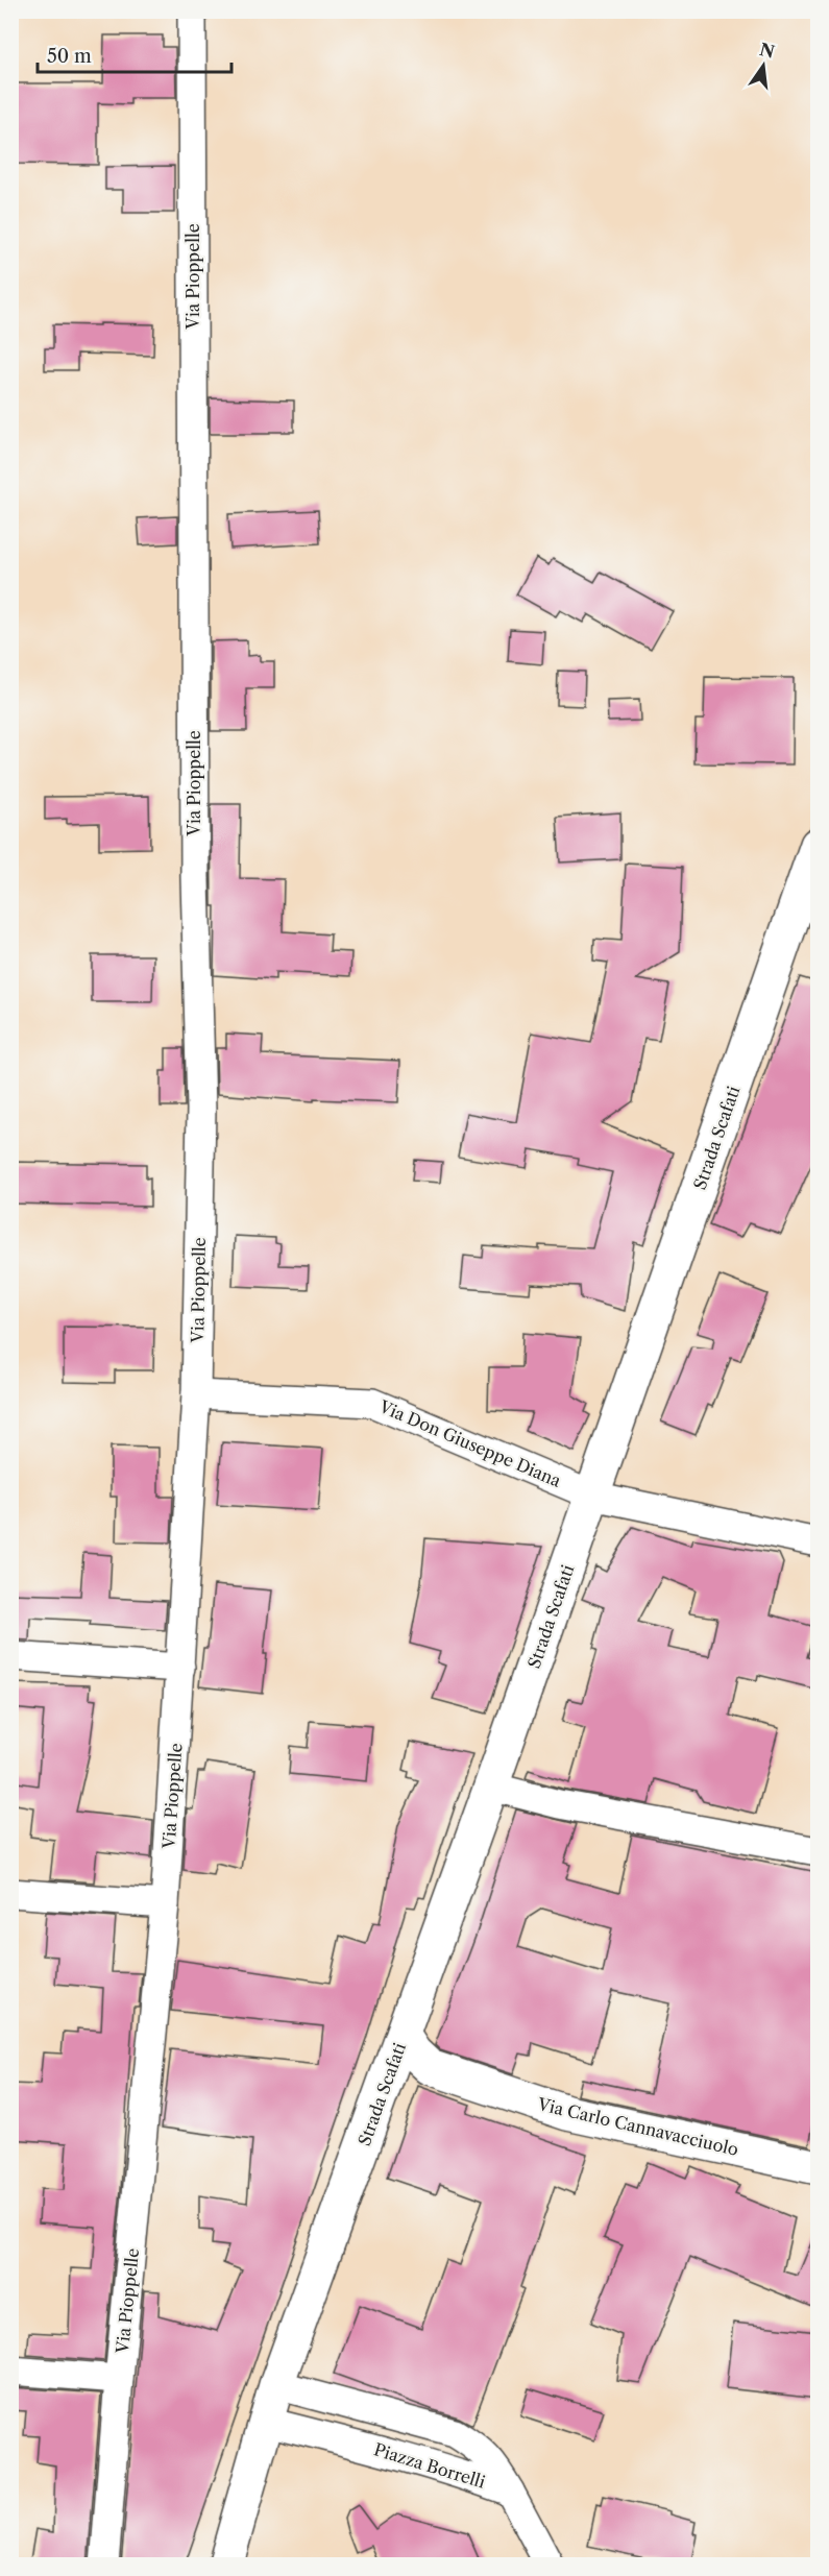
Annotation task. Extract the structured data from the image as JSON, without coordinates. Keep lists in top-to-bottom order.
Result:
{
  "streets": {
    "street": [
      "Via Pioppelle",
      "Strada Scafati",
      "Via Don Giuseppe Diana",
      "Via Carlo Cannavacciuolo",
      "Piazza Borrelli"
    ]
  },
  "crossings": [
    ["Via Pioppelle", "Via Don Giuseppe Diana"],
    ["Strada Scafati", "Via Don Giuseppe Diana"],
    ["Strada Scafati", "Via Carlo Cannavacciuolo"]
  ],
  "scale_bar": "50 m",
  "north": "top"
}
